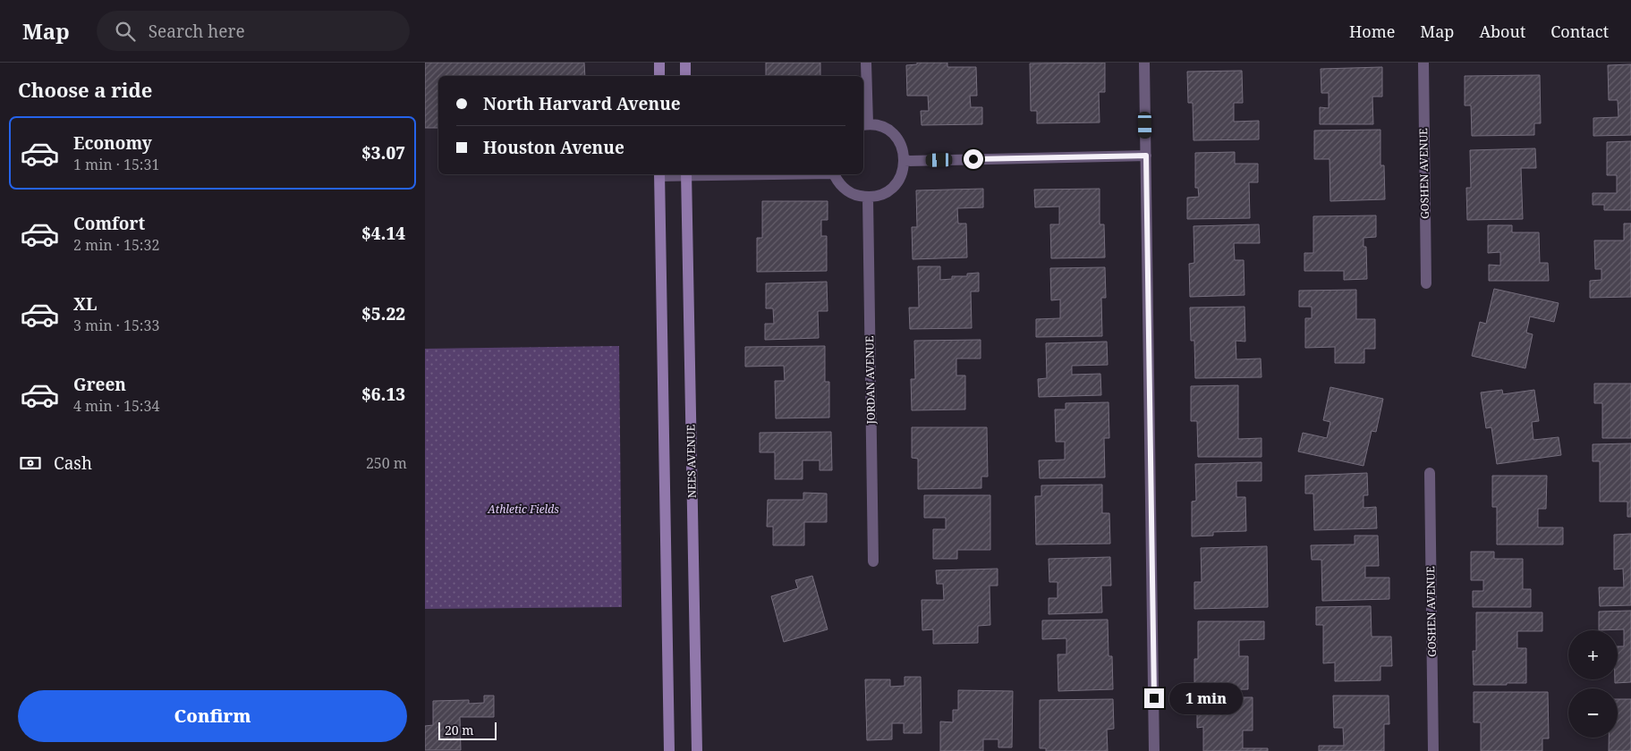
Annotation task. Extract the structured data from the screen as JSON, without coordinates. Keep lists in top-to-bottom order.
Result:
{
  "streets": {
    "main road": ["NEES AVENUE"],
    "street": ["GOSHEN AVENUE", "JORDAN AVENUE"]
  },
  "parks": ["Athletic Fields"],
  "scale_bar": "20 m",
  "page": {
    "header": "Map",
    "search": "Search here",
    "nav": [
      "Home",
      "Map",
      "About",
      "Contact"
    ],
    "heading": "Choose a ride",
    "banner": ["North Harvard Avenue", "Houston Avenue"],
    "list": [
      {
        "name": "Economy",
        "note": "1 min · 15:31",
        "value": "$3.07"
      },
      {
        "name": "Comfort",
        "note": "2 min · 15:32",
        "value": "$4.14"
      },
      {
        "name": "XL",
        "note": "3 min · 15:33",
        "value": "$5.22"
      },
      {
        "name": "Green",
        "note": "4 min · 15:34",
        "value": "$6.13"
      }
    ],
    "pay": ["Cash", "250 m"],
    "map_buttons": ["+", "−"],
    "buttons": "Confirm",
    "bubble": "1 min",
    "scale": "20 m"
  }
}
